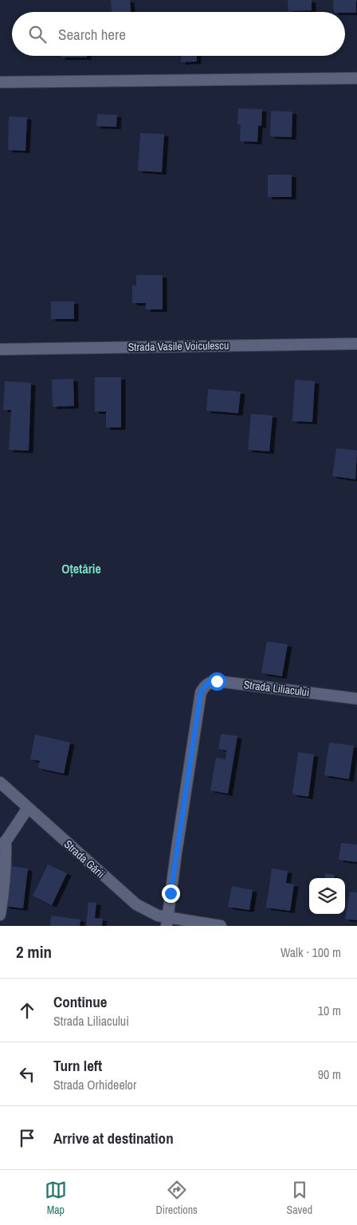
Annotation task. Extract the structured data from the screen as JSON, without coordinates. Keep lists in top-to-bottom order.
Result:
{
  "streets": {
    "street": ["Strada Vasile Voiculescu", "Strada Liliacului", "Strada Gării"]
  },
  "crossings": [
    ["Strada Liliacului", "Strada Gării"]
  ],
  "districts": ["Oțetărie"],
  "page": {
    "search": "Search here",
    "heading": ["2 min", "Walk · 100 m"],
    "list": [
      ["Continue", "Strada Liliacului", "10 m"],
      ["Turn left", "Strada Orhideelor", "90 m"],
      "Arrive at destination"
    ],
    "nav": ["Map", "Directions", "Saved"]
  }
}
